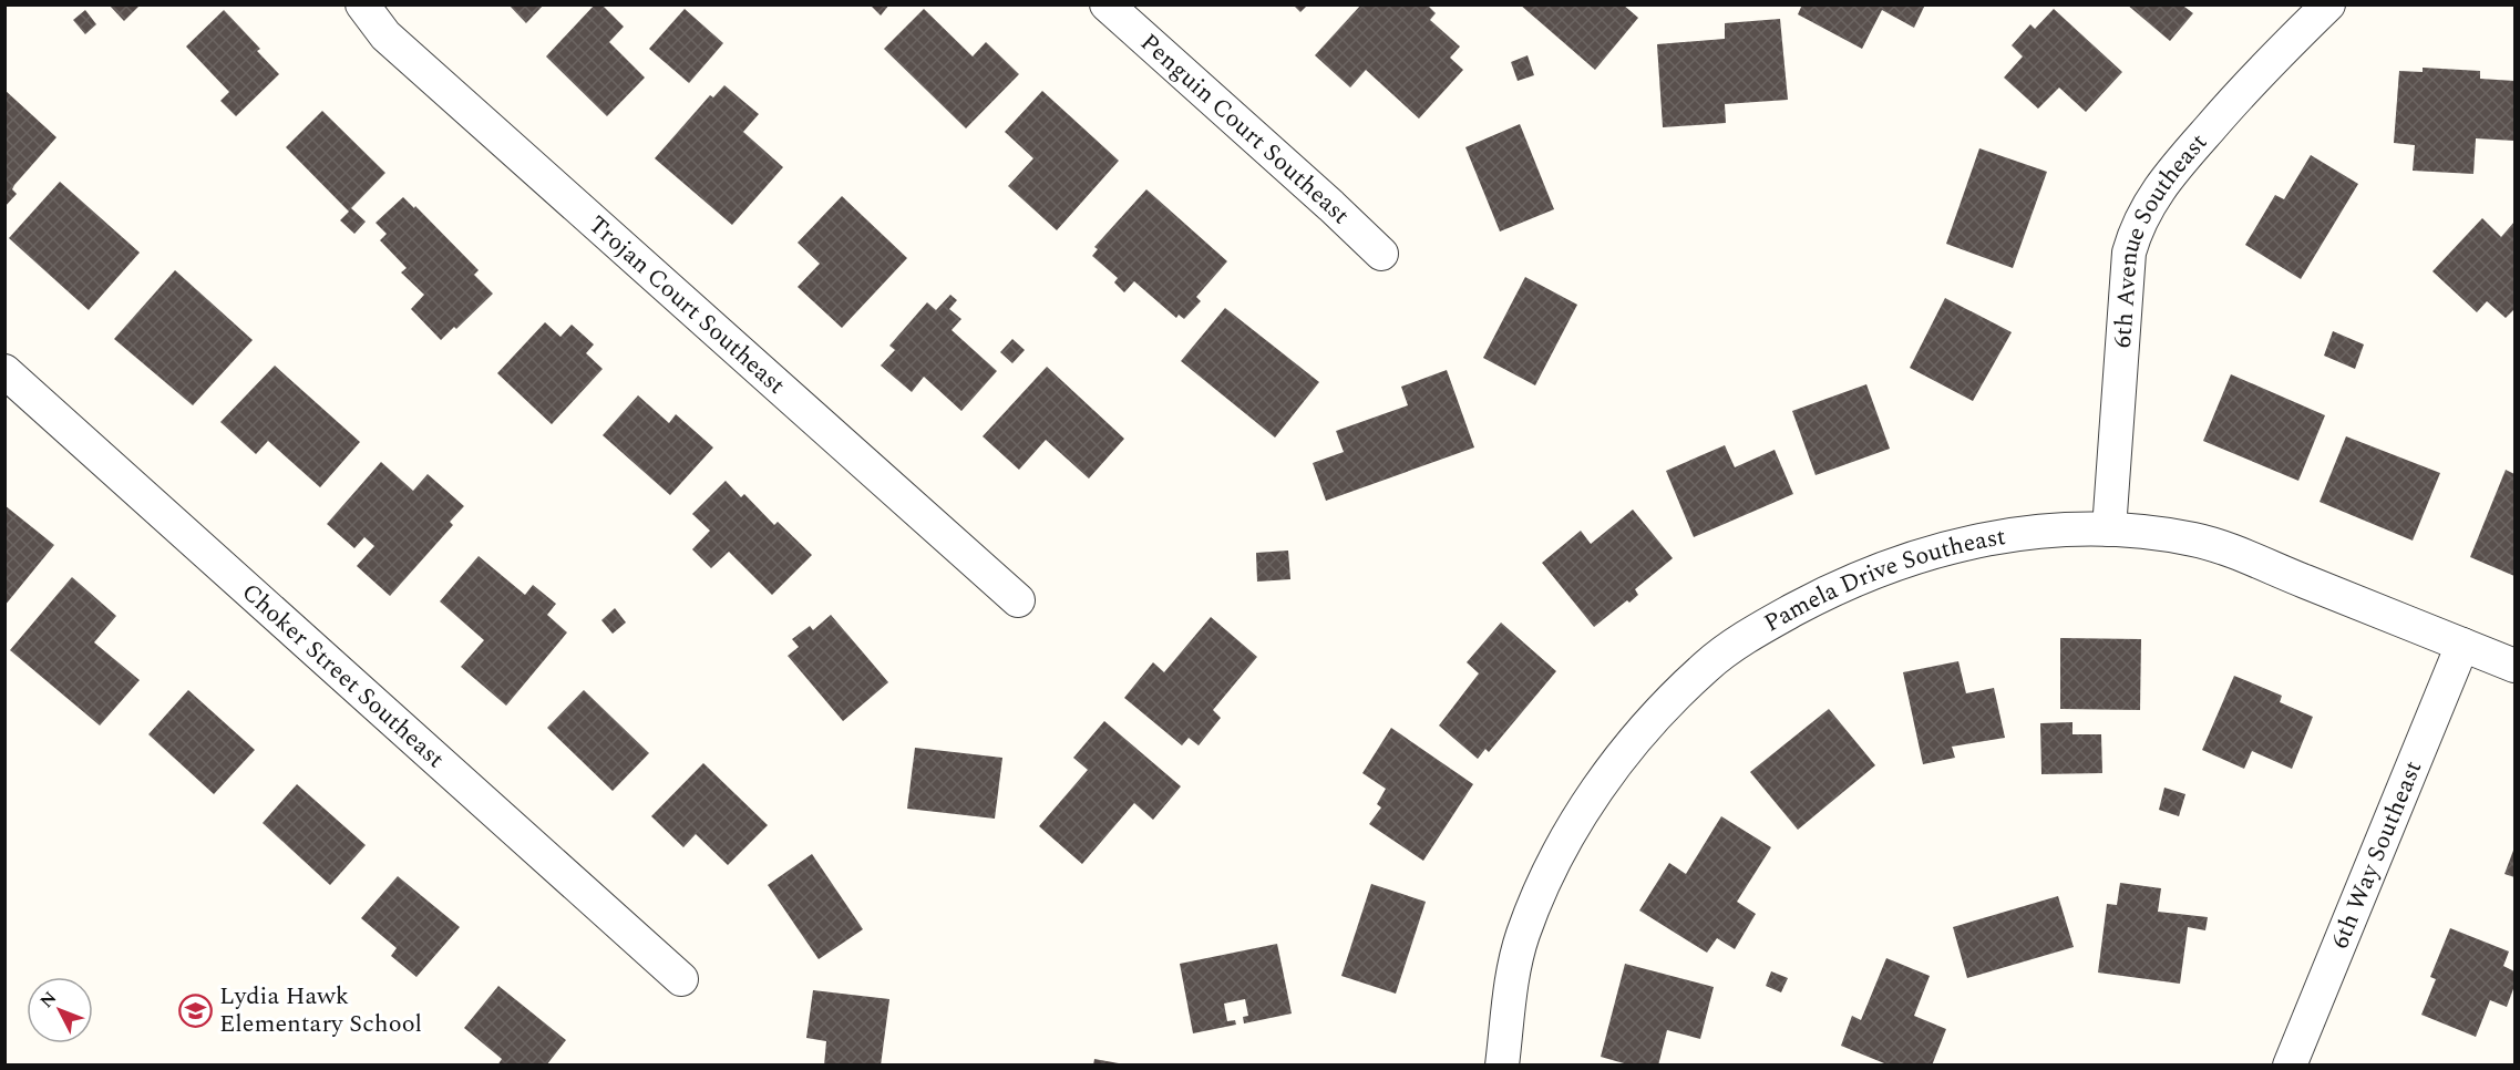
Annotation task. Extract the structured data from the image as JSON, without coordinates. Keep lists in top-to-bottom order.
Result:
{
  "streets": {
    "street": [
      "Penguin Court Southeast",
      "6th Avenue Southeast",
      "Trojan Court Southeast",
      "Pamela Drive Southeast",
      "Choker Street Southeast",
      "6th Way Southeast"
    ]
  },
  "crossings": [
    ["6th Avenue Southeast", "Pamela Drive Southeast"],
    ["Pamela Drive Southeast", "6th Way Southeast"]
  ],
  "places": {
    "school or university": ["Lydia Hawk Elementary School"]
  },
  "north": "top left"
}
